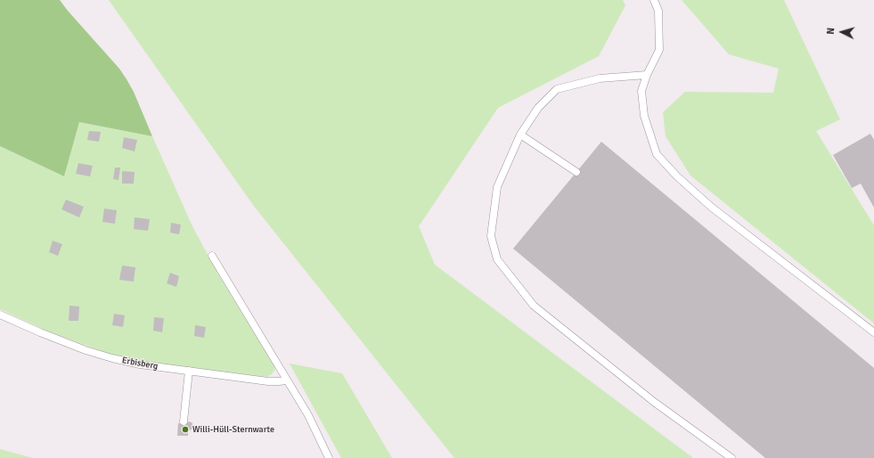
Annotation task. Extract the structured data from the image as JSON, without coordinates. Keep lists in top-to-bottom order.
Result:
{
  "streets": {
    "lane": ["Erbisberg"]
  },
  "places": ["Willi-Hüll-Sternwarte"],
  "north": "left"
}
